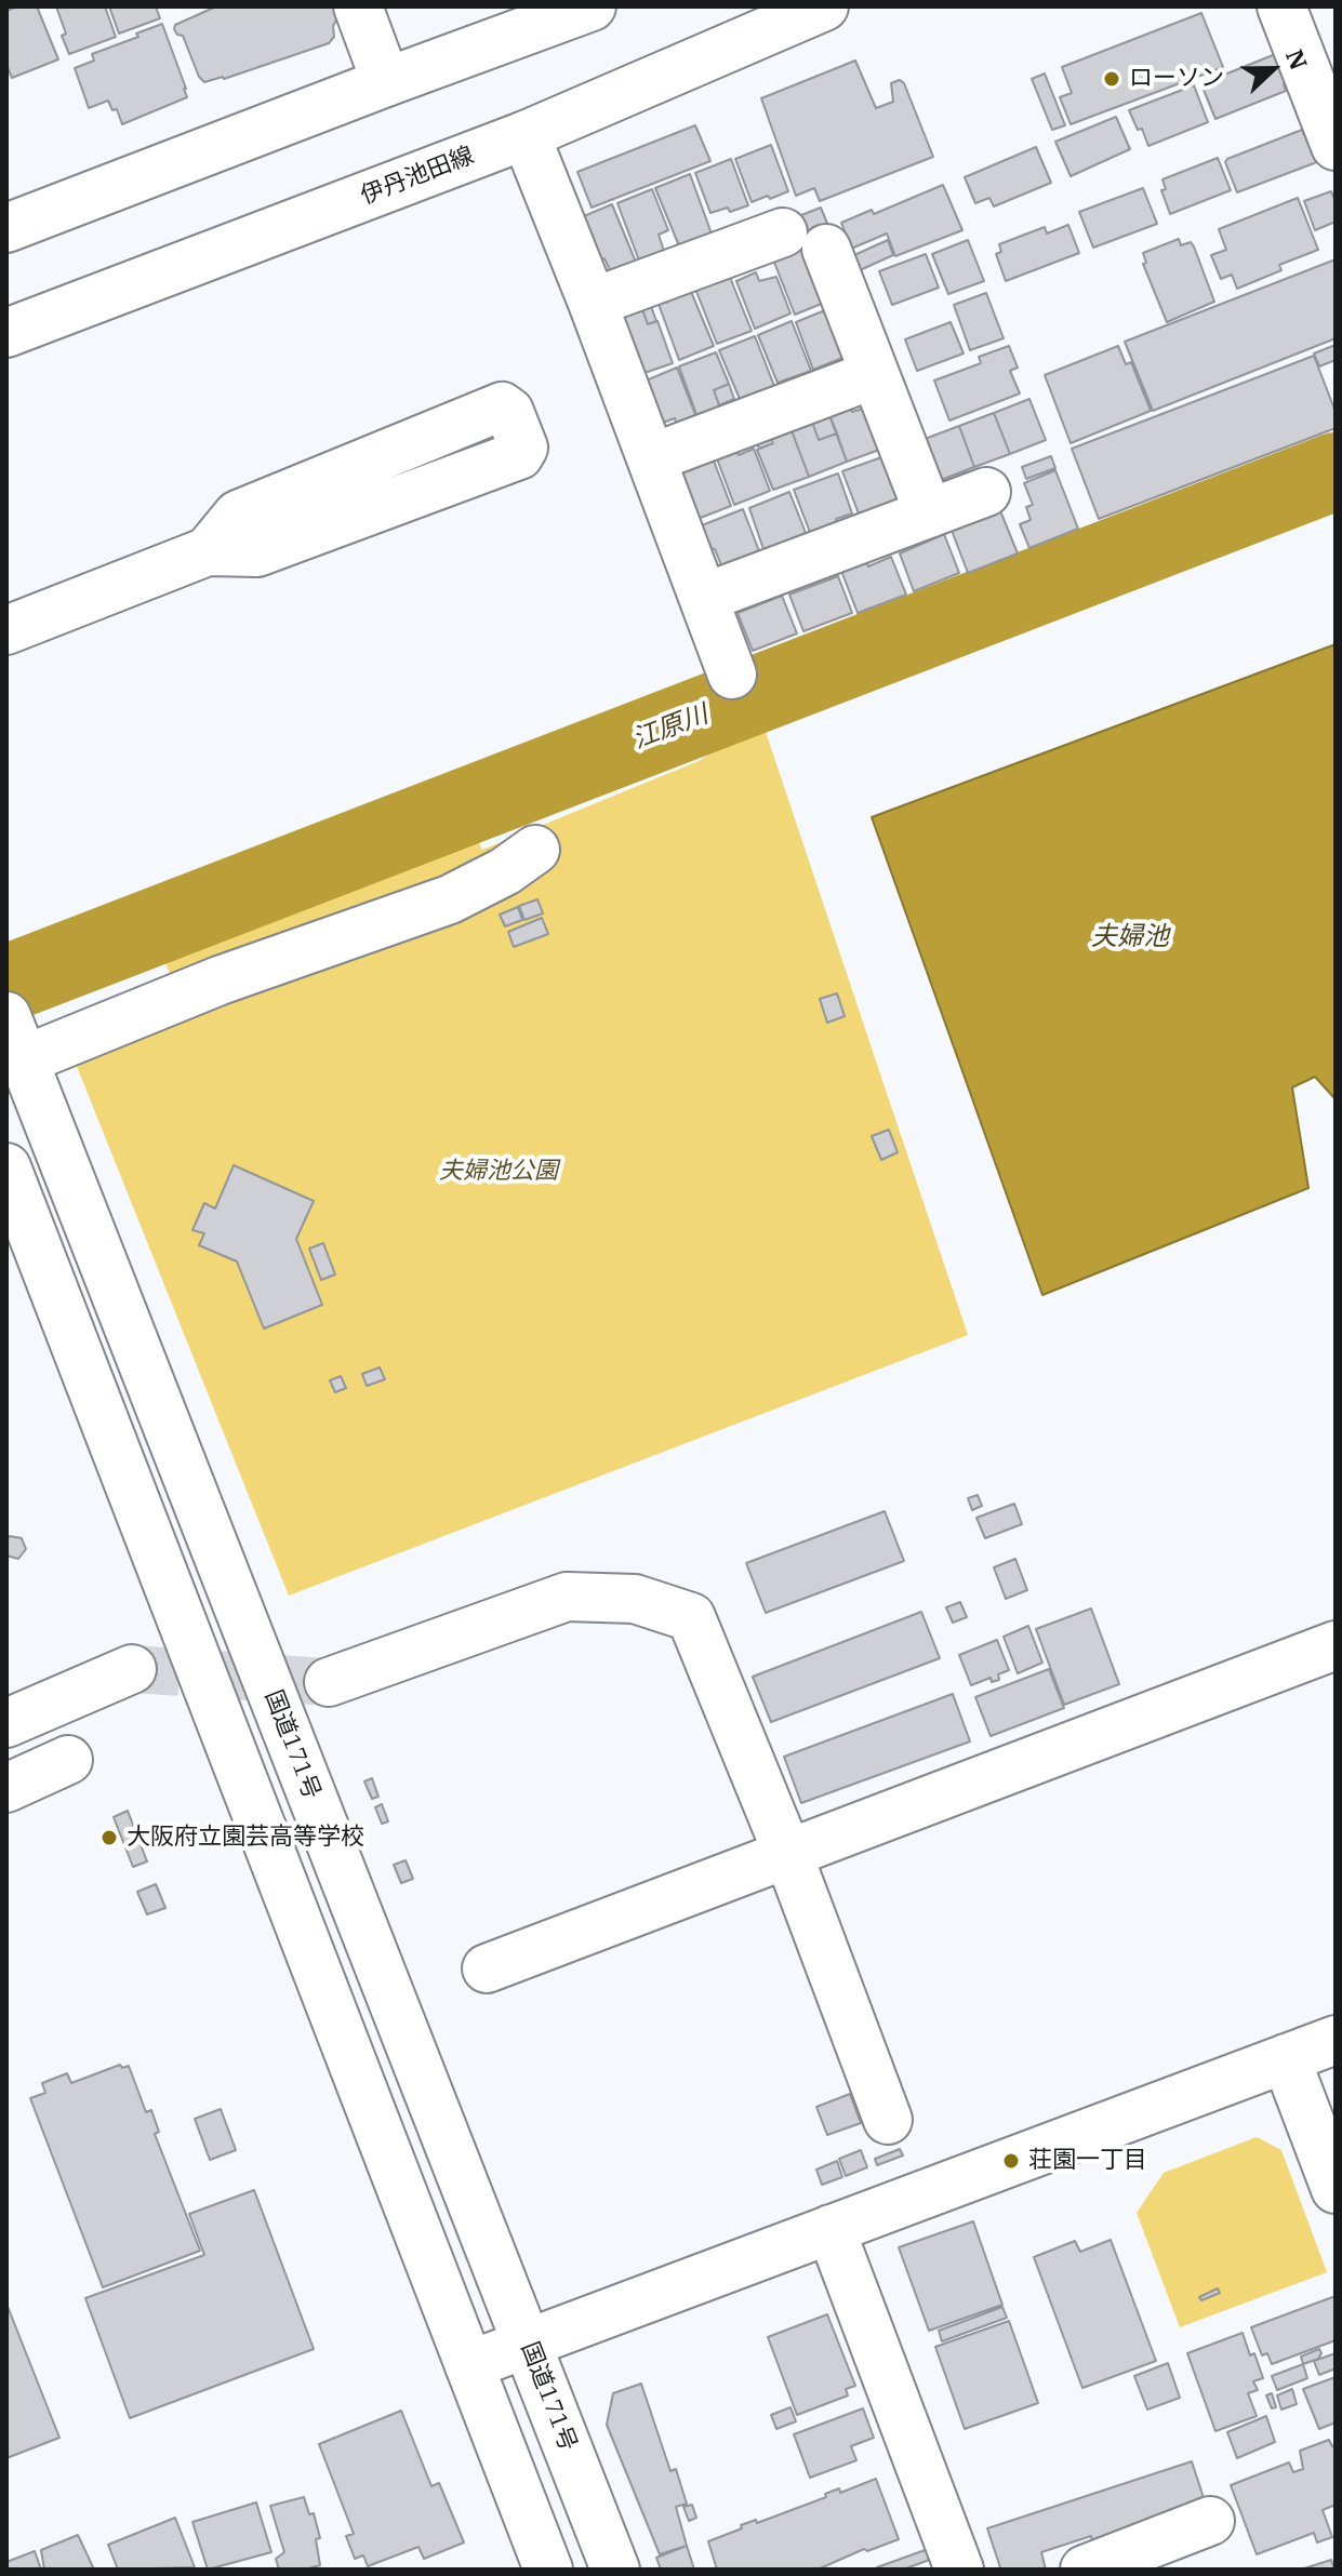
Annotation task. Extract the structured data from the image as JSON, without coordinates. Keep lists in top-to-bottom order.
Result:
{
  "streets": {
    "main road": ["伊丹池田線", "国道171号"]
  },
  "water": ["江原川", "夫婦池"],
  "parks": ["夫婦池公園"],
  "places": ["ローソン", "大阪府立園芸高等学校", "荘園一丁目"],
  "north": "right"
}
